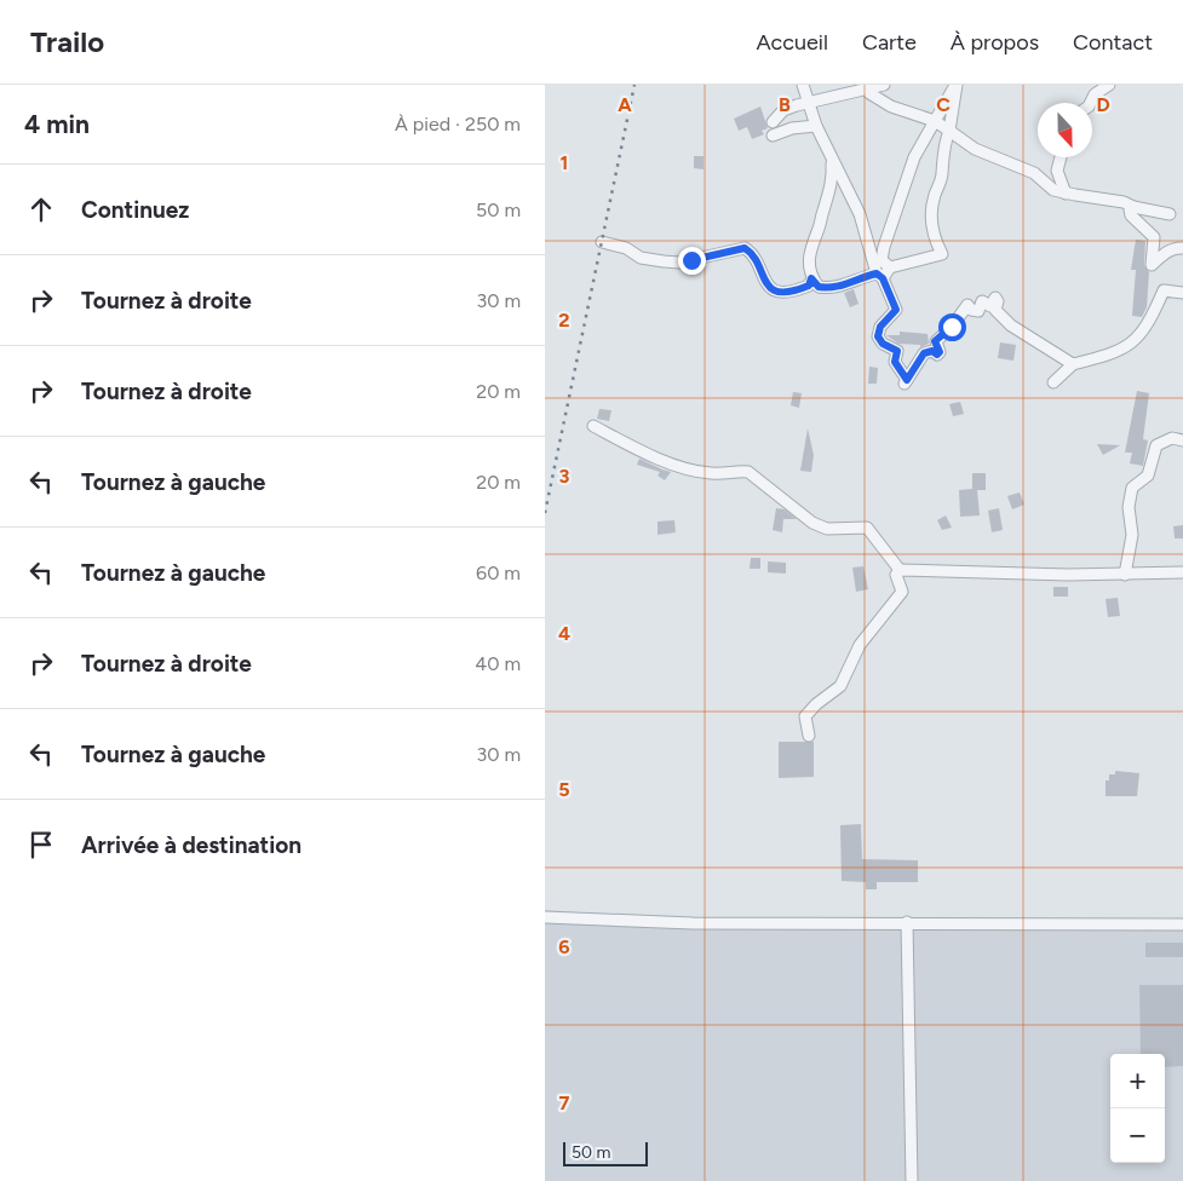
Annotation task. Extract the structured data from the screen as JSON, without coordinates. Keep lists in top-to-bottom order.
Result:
{
  "scale_bar": "50 m",
  "north": "bottom",
  "page": {
    "header": "Trailo",
    "nav": [
      "Accueil",
      "Carte",
      "À propos",
      "Contact"
    ],
    "heading": ["4 min", "À pied · 250 m"],
    "list": [
      ["Continuez", "50 m"],
      ["Tournez à droite", "30 m"],
      ["Tournez à droite", "20 m"],
      ["Tournez à gauche", "20 m"],
      ["Tournez à gauche", "60 m"],
      ["Tournez à droite", "40 m"],
      ["Tournez à gauche", "30 m"],
      "Arrivée à destination"
    ],
    "map_buttons": ["+", "−"],
    "scale": "50 m"
  },
  "grid": {
    "columns": [
      "A",
      "B",
      "C",
      "D"
    ],
    "rows": [
      "1",
      "2",
      "3",
      "4",
      "5",
      "6",
      "7"
    ]
  }
}
